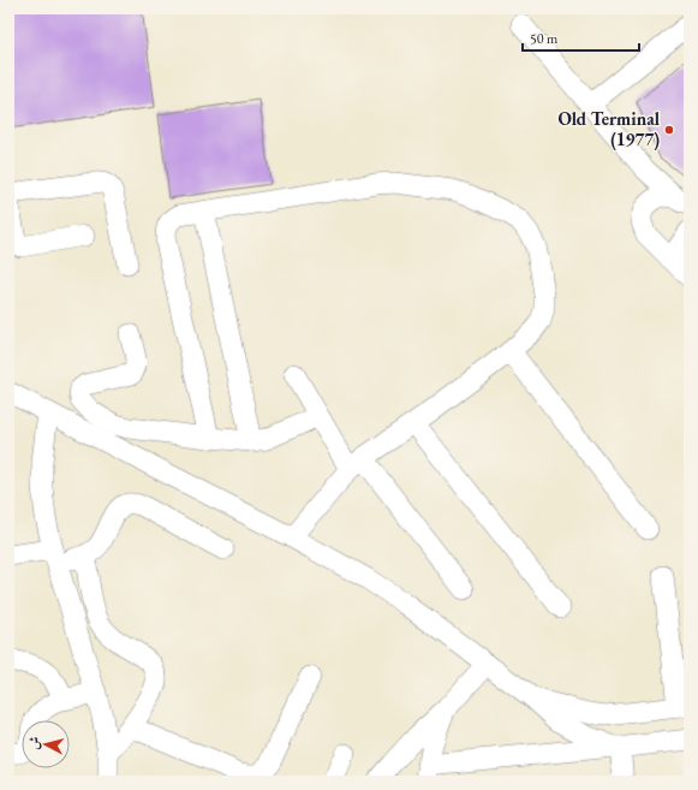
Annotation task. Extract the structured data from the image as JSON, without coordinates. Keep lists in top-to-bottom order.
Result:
{
  "places": ["Old Terminal (1977)"],
  "scale_bar": "50 m",
  "north": "left"
}
